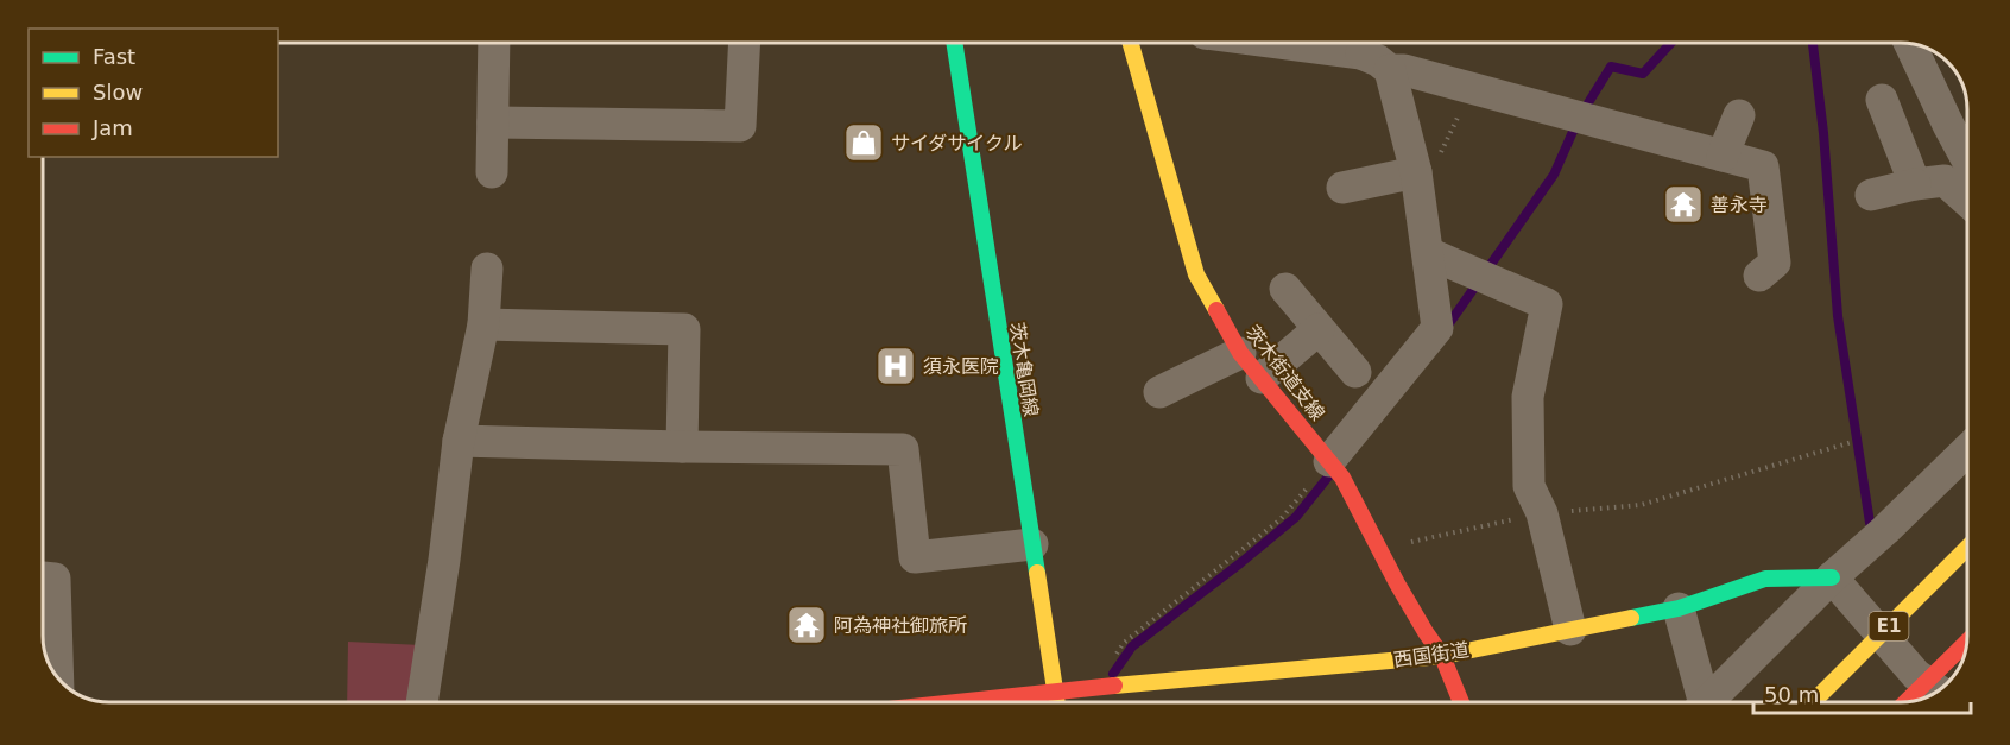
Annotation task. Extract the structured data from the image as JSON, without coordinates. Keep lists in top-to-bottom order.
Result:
{
  "streets": {
    "main road": [
      "茨木亀岡線",
      "茨木街道支線",
      "E1",
      "西国街道"
    ]
  },
  "crossings": [
    ["茨木亀岡線", "西国街道"],
    ["茨木街道支線", "西国街道"]
  ],
  "places": {
    "shop": ["サイダサイクル"],
    "temple": ["善永寺", "阿為神社御旅所"],
    "hospital": ["須永医院"]
  },
  "legend": ["Fast", "Slow", "Jam"],
  "scale_bar": "50 m"
}
